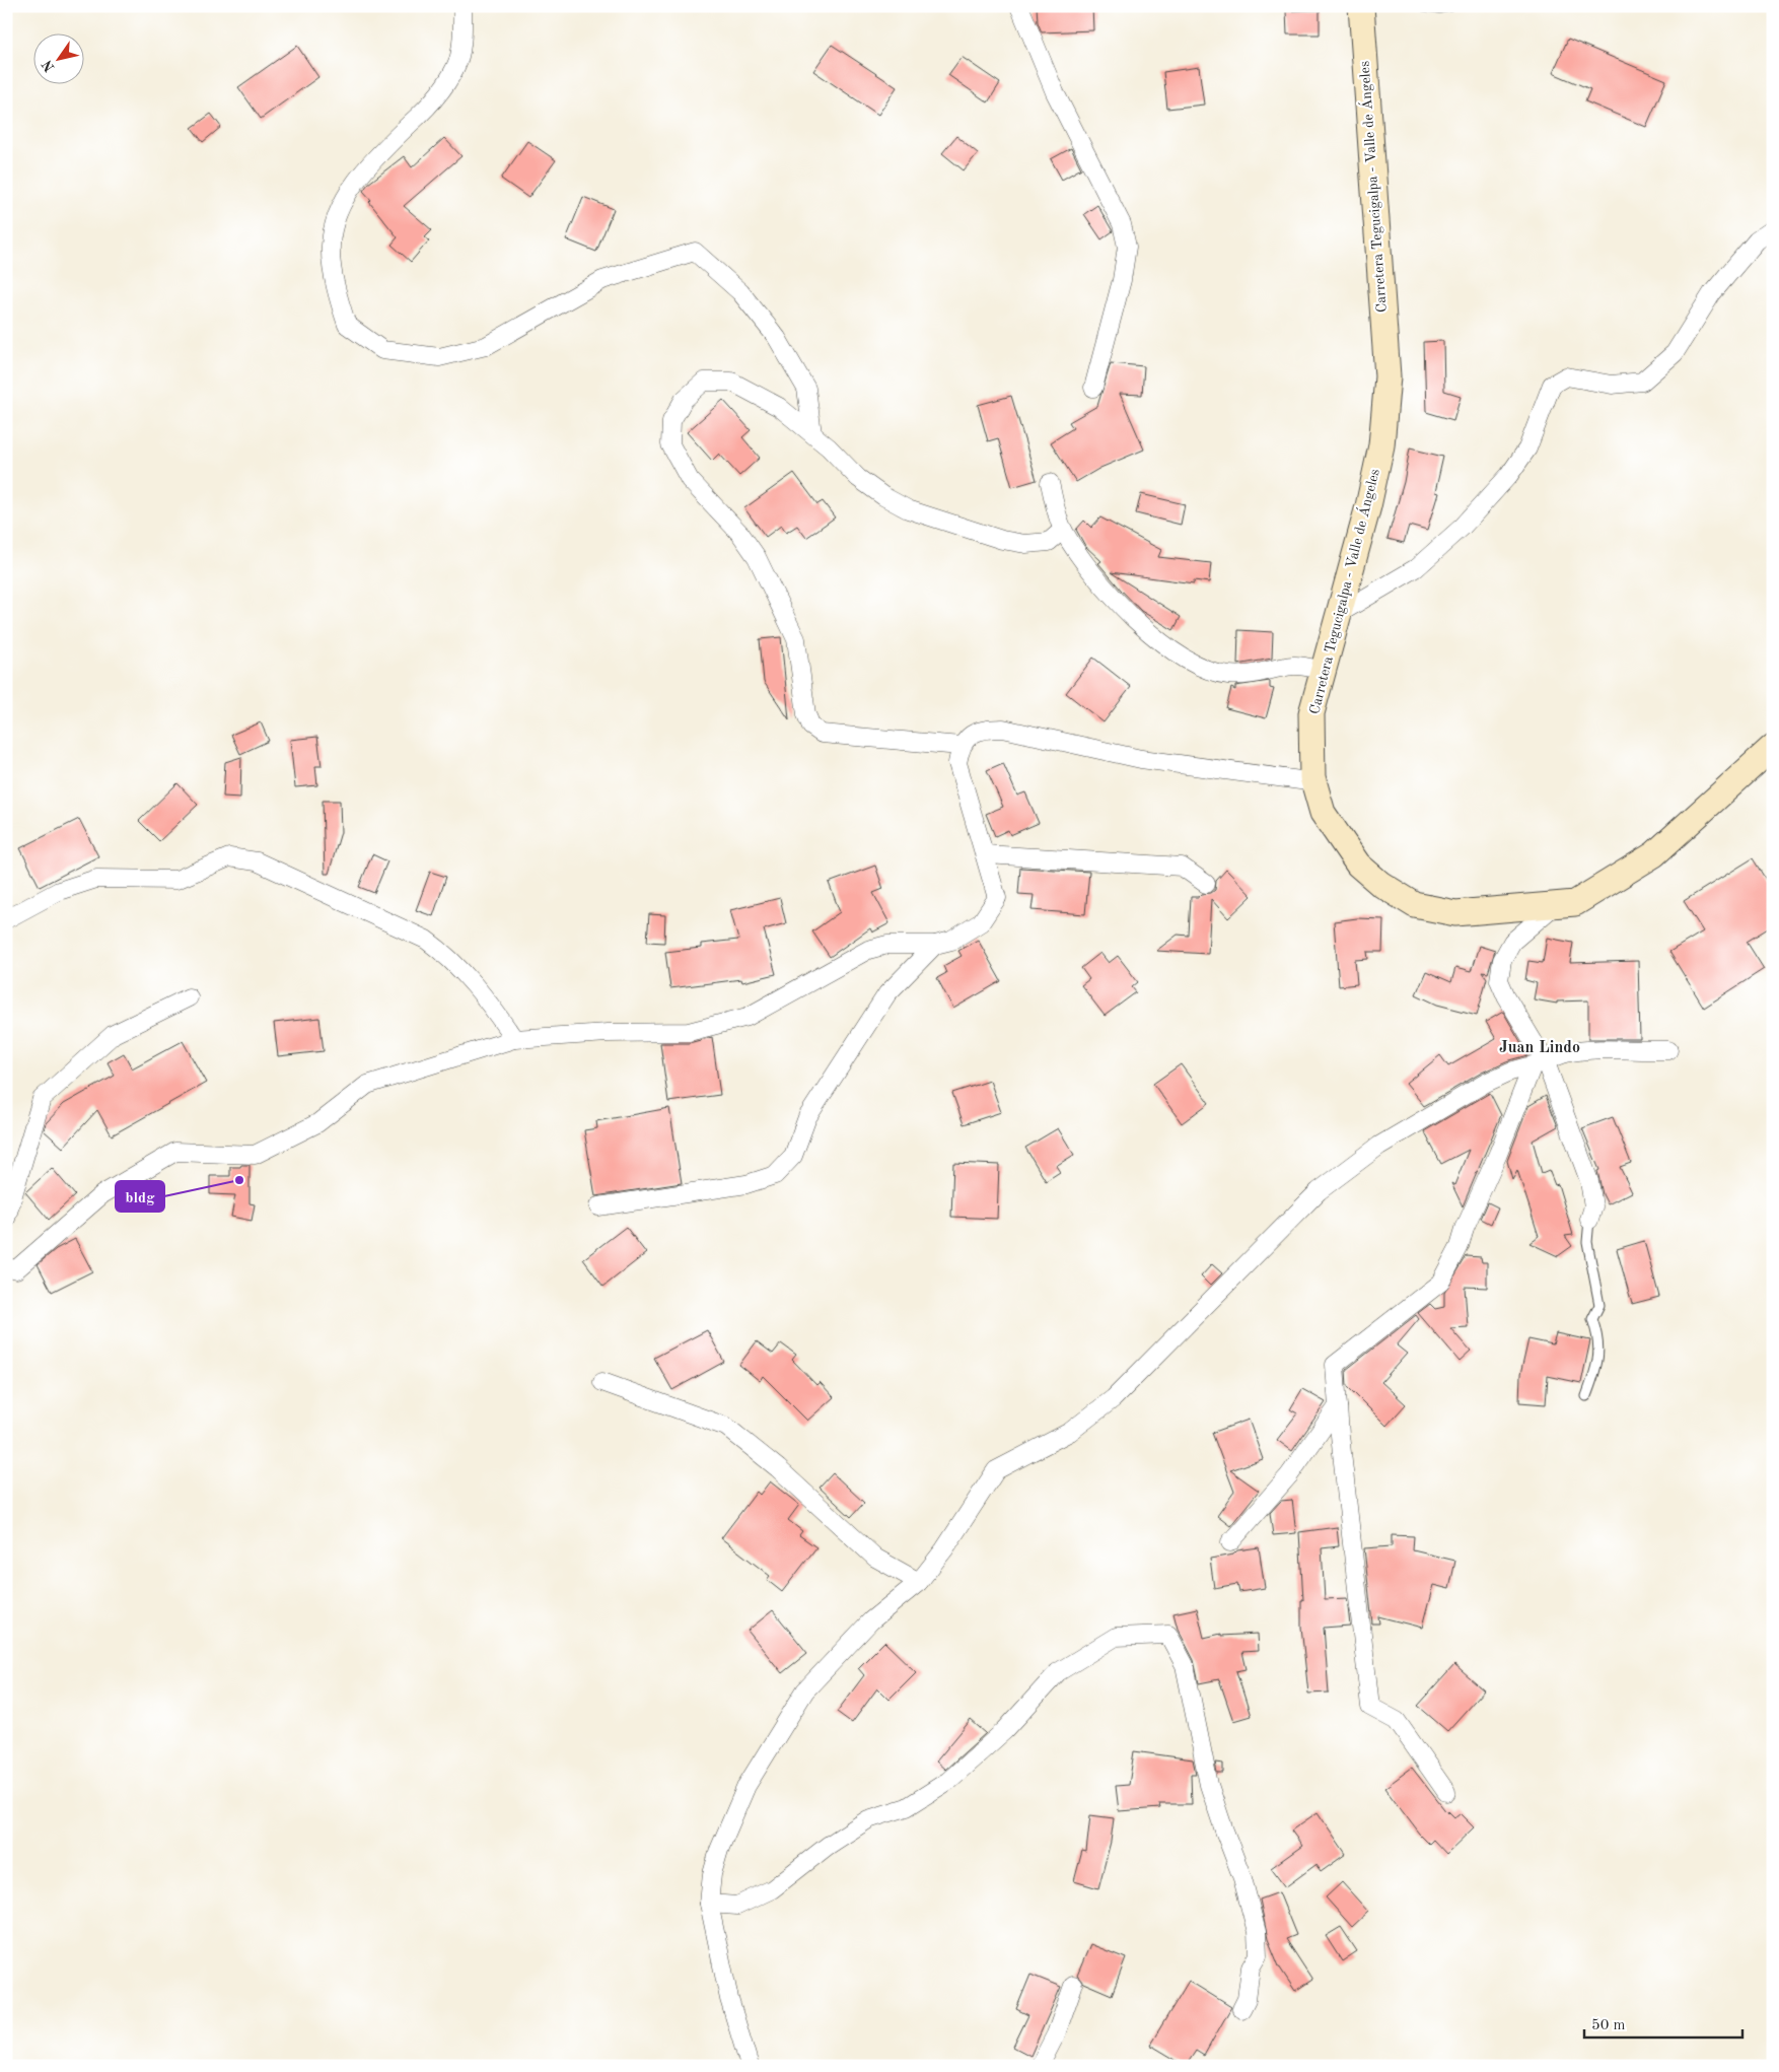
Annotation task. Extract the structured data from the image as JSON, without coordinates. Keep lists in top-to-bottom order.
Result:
{
  "streets": {
    "main road": ["Carretera Tegucigalpa - Valle de Ángeles"]
  },
  "districts": ["Juan Lindo"],
  "places": ["bldg"],
  "scale_bar": "50 m",
  "north": "bottom left"
}
